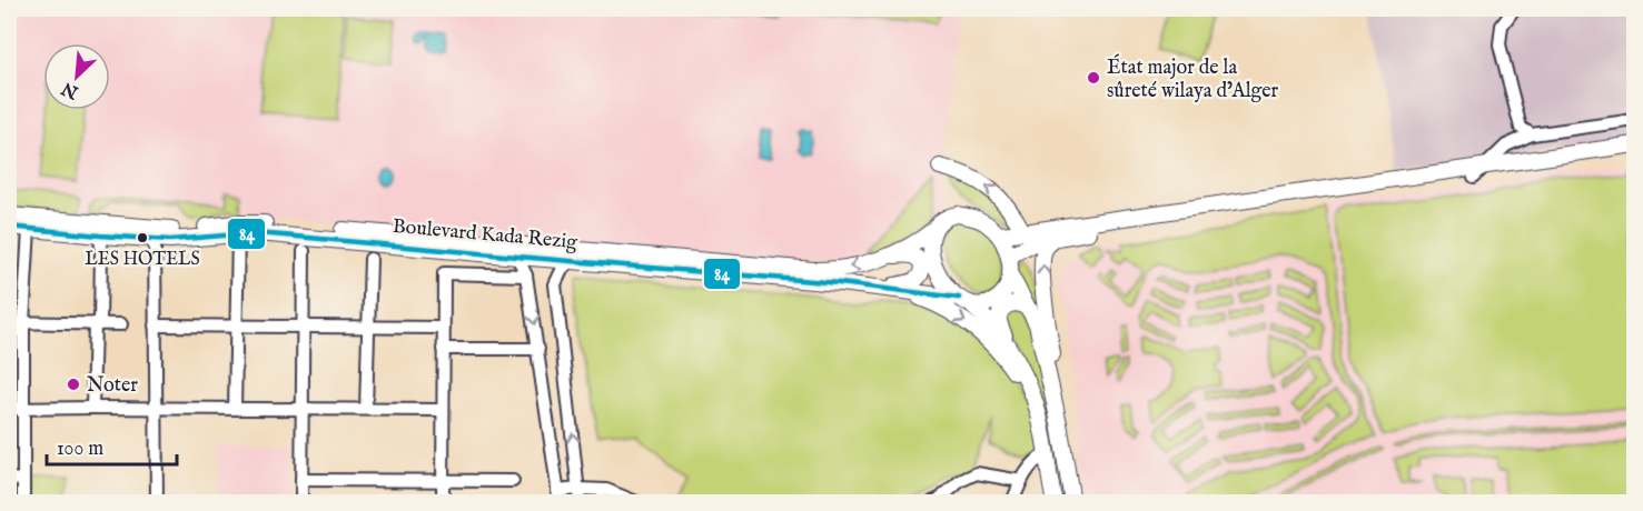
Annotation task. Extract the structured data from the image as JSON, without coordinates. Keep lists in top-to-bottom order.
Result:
{
  "streets": {
    "main road": ["Boulevard Kada Rezig"]
  },
  "places": ["État major de la sûreté wilaya d’Alger", "LES HOTELS", "Noter"],
  "lines": ["transit line 84"],
  "scale_bar": "100 m",
  "north": "bottom left"
}
